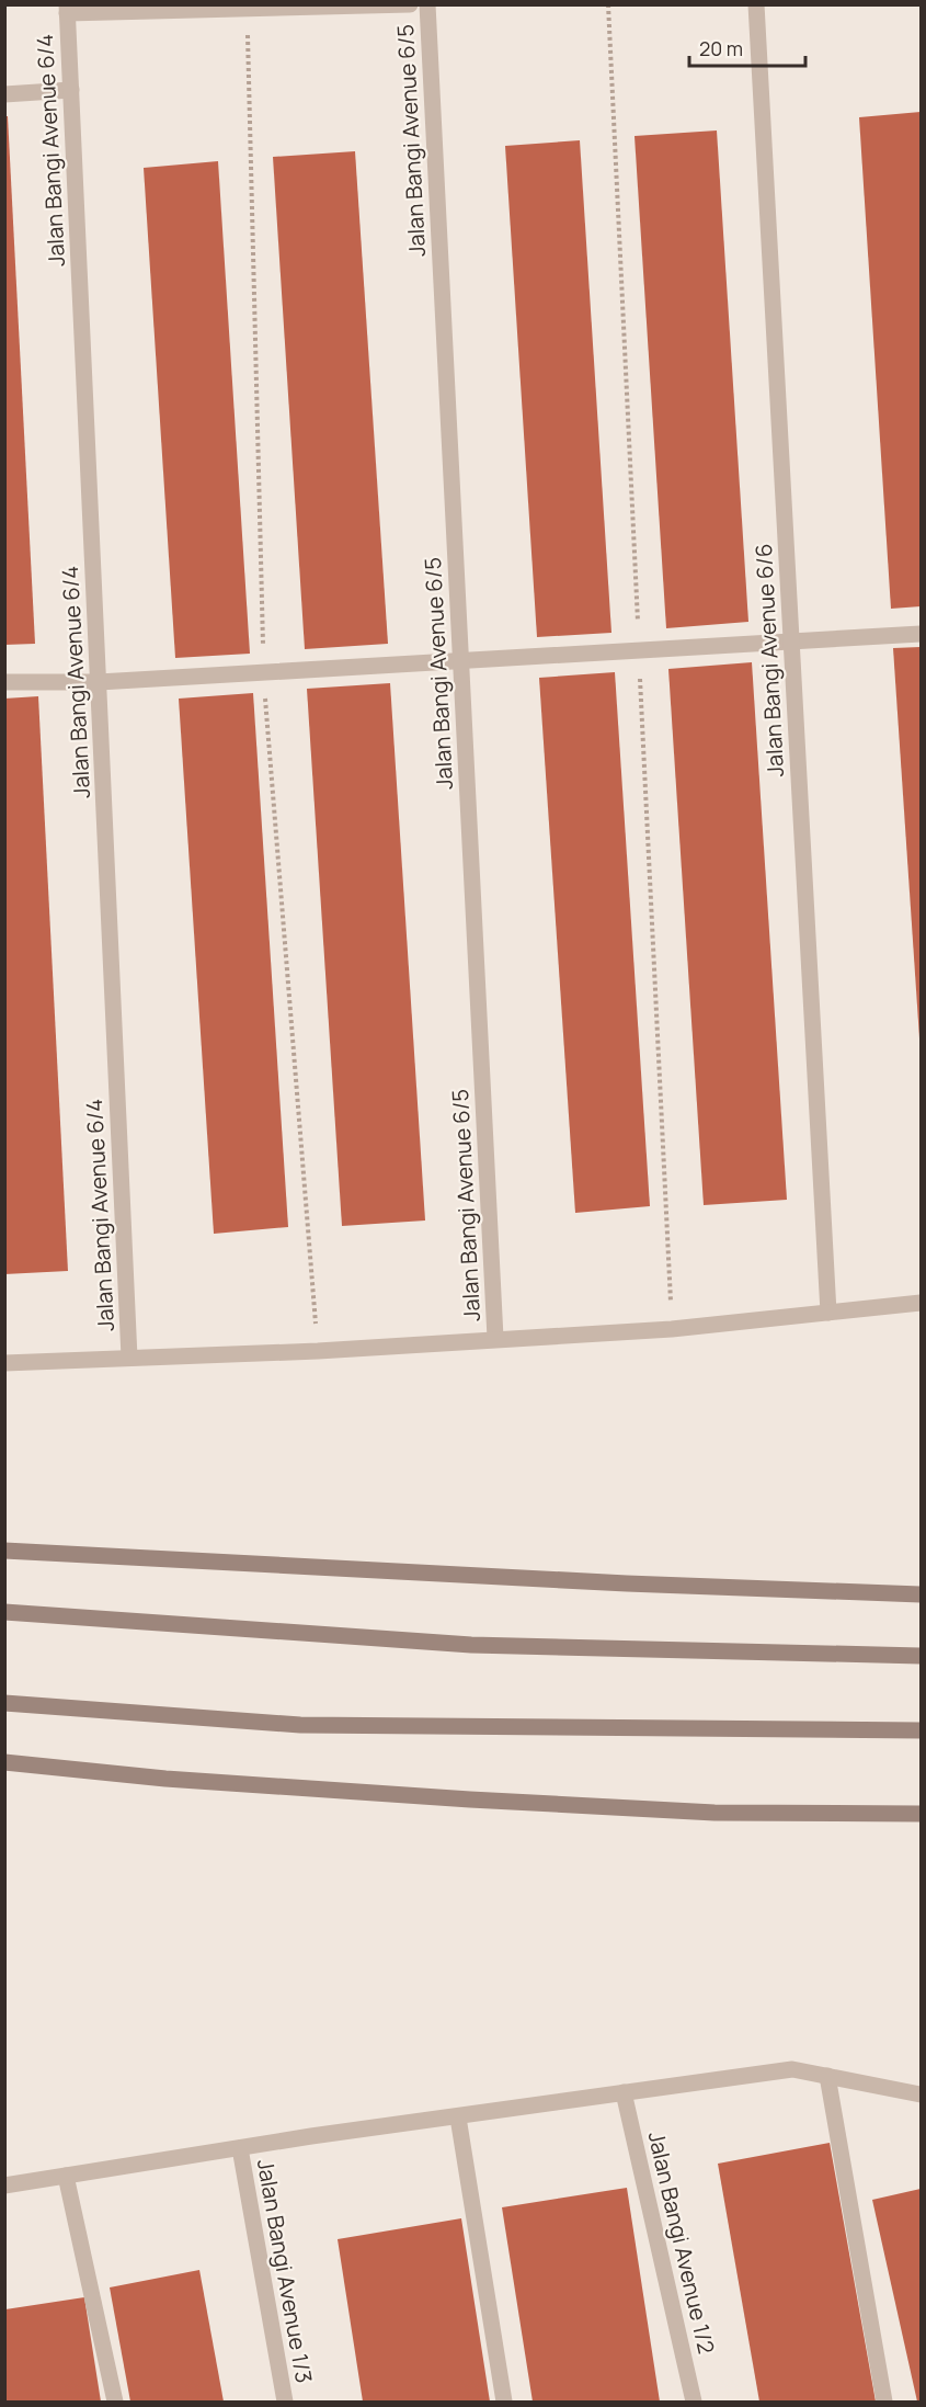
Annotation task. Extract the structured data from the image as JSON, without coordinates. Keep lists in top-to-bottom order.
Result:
{
  "streets": {
    "street": [
      "Jalan Bangi Avenue 6/5",
      "Jalan Bangi Avenue 6/4",
      "Jalan Bangi Avenue 6/6",
      "Jalan Bangi Avenue 1/2",
      "Jalan Bangi Avenue 1/3"
    ]
  },
  "scale_bar": "20 m"
}
